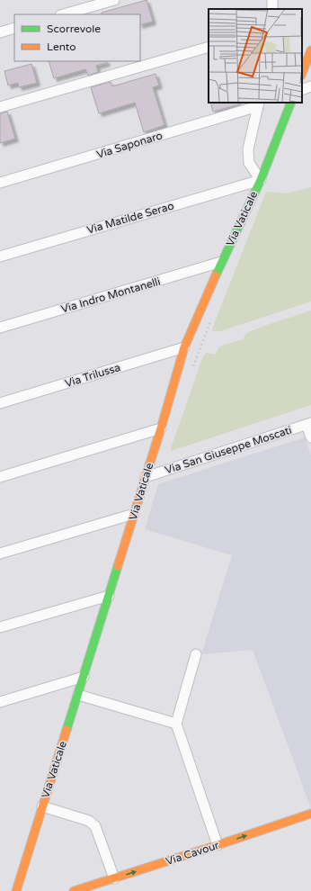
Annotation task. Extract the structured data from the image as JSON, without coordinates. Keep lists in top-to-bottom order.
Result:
{
  "streets": {
    "street": [
      "Via Saponaro",
      "Via Matilde Serao",
      "Via Vaticale",
      "Via Indro Montanelli",
      "Via Trilussa",
      "Via San Giuseppe Moscati",
      "Via Cavour"
    ]
  },
  "crossings": [
    ["Via Matilde Serao", "Via Vaticale"],
    ["Via Vaticale", "Via Indro Montanelli"],
    ["Via Vaticale", "Via Trilussa"],
    ["Via Vaticale", "Via San Giuseppe Moscati"]
  ],
  "one_way": ["Via Cavour"],
  "legend": ["Scorrevole", "Lento"]
}
